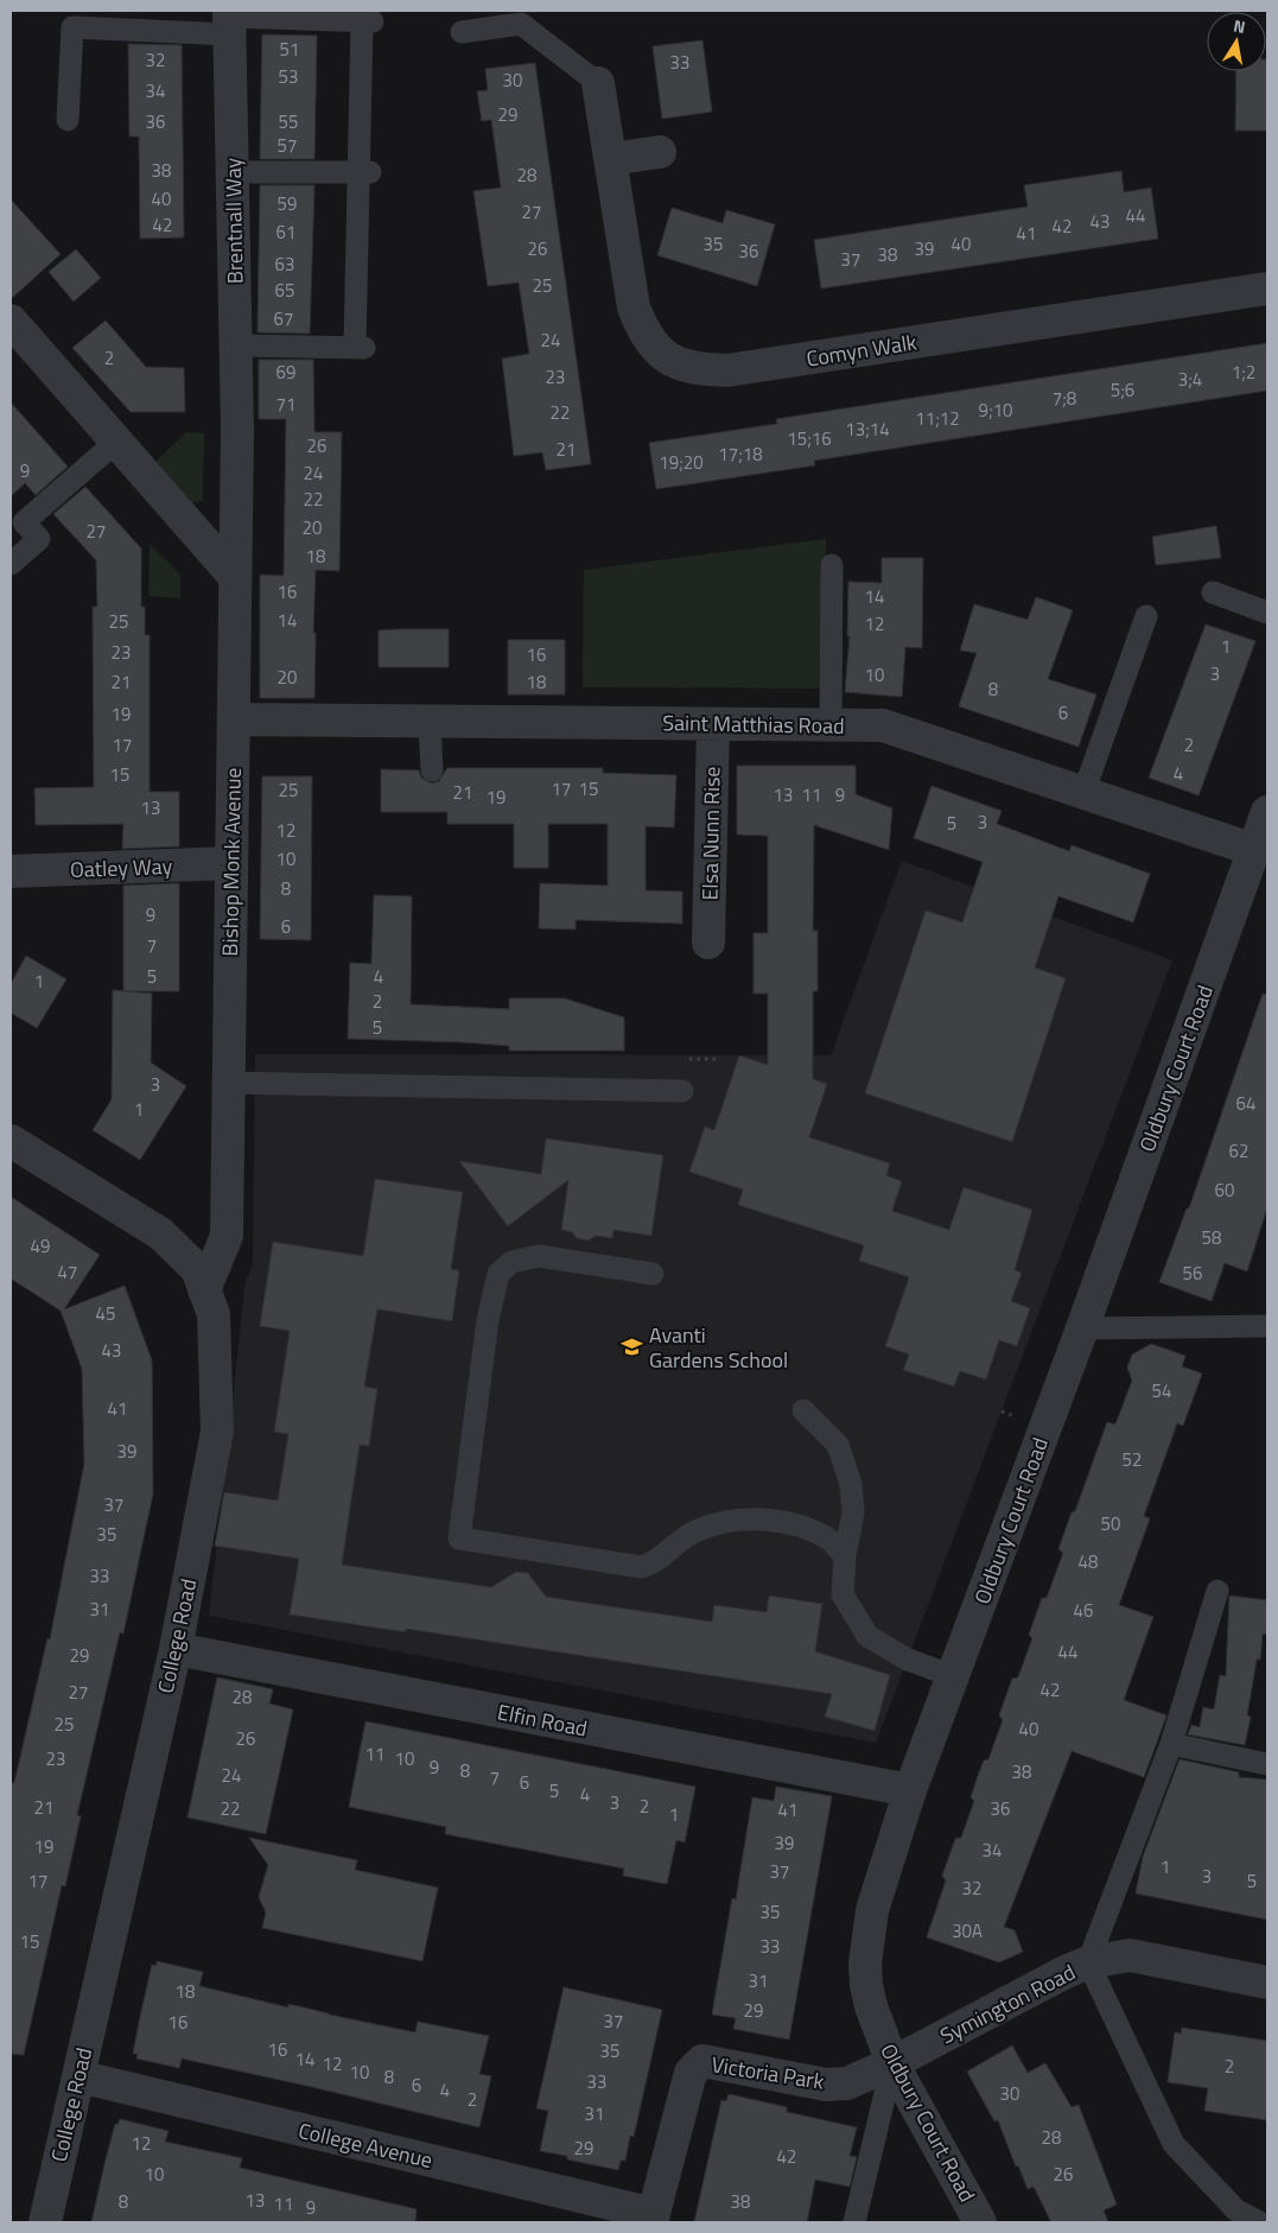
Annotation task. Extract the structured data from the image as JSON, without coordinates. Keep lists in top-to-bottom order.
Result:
{
  "streets": {
    "street": [
      "Brentnall Way",
      "Comyn Walk",
      "Saint Matthias Road",
      "Elsa Nunn Rise",
      "Bishop Monk Avenue",
      "Oatley Way",
      "Oldbury Court Road",
      "College Road",
      "Elfin Road",
      "Symington Road",
      "Victoria Park",
      "College Avenue"
    ]
  },
  "crossings": [
    ["Brentnall Way", "Bishop Monk Avenue"],
    ["Saint Matthias Road", "Elsa Nunn Rise"],
    ["Saint Matthias Road", "Bishop Monk Avenue"],
    ["Saint Matthias Road", "Oldbury Court Road"],
    ["Bishop Monk Avenue", "Oatley Way"],
    ["Bishop Monk Avenue", "College Road"],
    ["Oldbury Court Road", "Elfin Road"],
    ["Oldbury Court Road", "Symington Road"],
    ["Oldbury Court Road", "Victoria Park"],
    ["College Road", "Elfin Road"],
    ["College Road", "College Avenue"],
    ["Symington Road", "Victoria Park"],
    ["Victoria Park", "College Avenue"]
  ],
  "places": {
    "school or university": ["Avanti Gardens School"]
  },
  "house_numbers": [
    "51",
    "32",
    "33",
    "53",
    "30",
    "34",
    "29",
    "36",
    "55",
    "57",
    "38",
    "28",
    "40",
    "59",
    "27",
    "44",
    "43",
    "42",
    "42",
    "61",
    "41",
    "35",
    "40",
    "26",
    "39",
    "36",
    "38",
    "37",
    "63",
    "25",
    "65",
    "67",
    "24",
    "2",
    "69",
    "1;2",
    "23",
    "3;4",
    "5;6",
    "7;8",
    "71",
    "9;10",
    "22",
    "11;12",
    "13;14",
    "15;16",
    "26",
    "21",
    "17;18",
    "19;20",
    "9",
    "24",
    "22",
    "20",
    "27",
    "18",
    "16",
    "14",
    "14",
    "25",
    "12",
    "1",
    "23",
    "16",
    "3",
    "10",
    "20",
    "21",
    "18",
    "8",
    "6",
    "19",
    "17",
    "2",
    "4",
    "15",
    "17",
    "15",
    "25",
    "21",
    "13",
    "11",
    "9",
    "19",
    "13",
    "3",
    "5",
    "12",
    "10",
    "8",
    "9",
    "6",
    "7",
    "5",
    "4",
    "1",
    "2",
    "5",
    "3",
    "64",
    "1",
    "62",
    "60",
    "58",
    "49",
    "47",
    "56",
    "45",
    "43",
    "54",
    "41",
    "39",
    "52",
    "37",
    "50",
    "35",
    "48",
    "33",
    "31",
    "46",
    "44",
    "29",
    "42",
    "27",
    "28",
    "25",
    "40",
    "26",
    "11",
    "23",
    "10",
    "9",
    "8",
    "38",
    "24",
    "7",
    "6",
    "5",
    "4",
    "3",
    "2",
    "21",
    "22",
    "36",
    "41",
    "1",
    "39",
    "19",
    "34",
    "1",
    "37",
    "3",
    "17",
    "5",
    "32",
    "35",
    "30A",
    "15",
    "33",
    "31",
    "18",
    "29",
    "37",
    "16",
    "16",
    "35",
    "14",
    "12",
    "2",
    "10",
    "8",
    "33",
    "6",
    "4",
    "30",
    "2",
    "31",
    "28",
    "12",
    "29",
    "42",
    "10",
    "26",
    "13",
    "8",
    "38",
    "11",
    "9"
  ],
  "north": "top"
}
